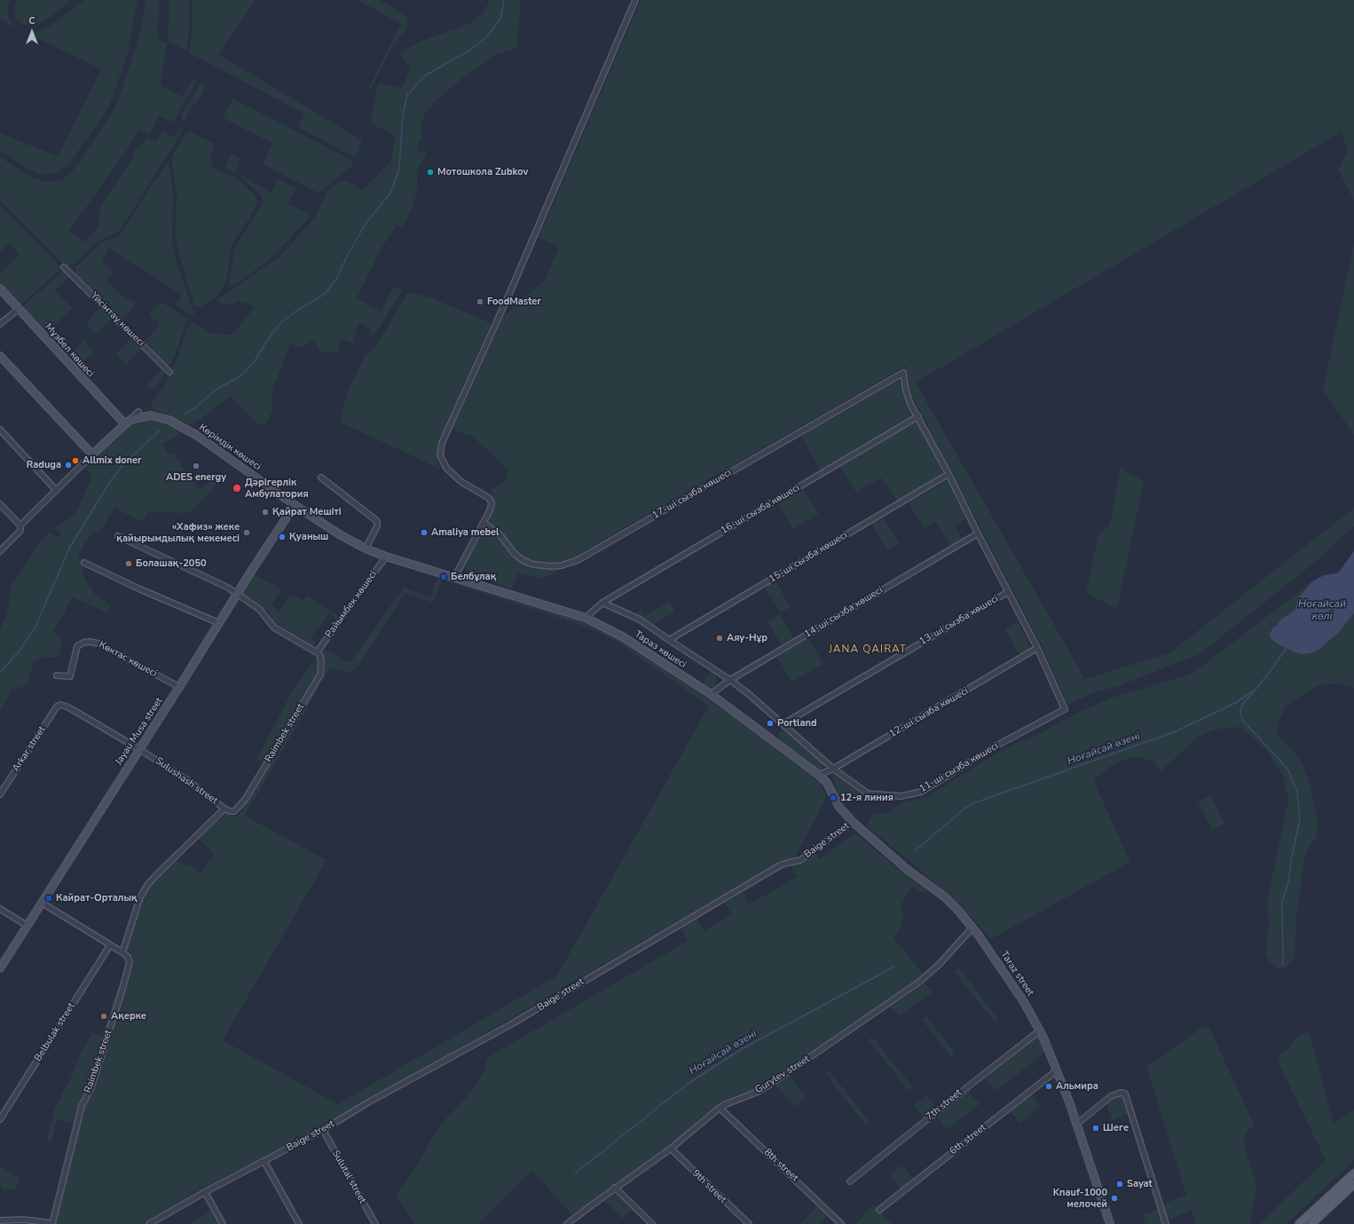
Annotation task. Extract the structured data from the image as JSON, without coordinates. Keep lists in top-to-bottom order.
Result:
{
  "streets": {
    "street": [
      "Үйсінтау көшесі",
      "Мұзбел көшесі",
      "Көрімдік көшесі",
      "17-ші сызба көшесі",
      "16-ші сызба көшесі",
      "15-ші сызба көшесі",
      "Райымбек көшесі",
      "14-ші сызба көшесі",
      "13-ші сызба көшесі",
      "Тараз көшесі",
      "Көктас көшесі",
      "12-ші сызба көшесі",
      "Jayau Musa street",
      "Raimbek street",
      "Arkar street",
      "11-ші сызба көшесі",
      "Sulushash street",
      "Baige street",
      "Taraz street",
      "Belbulak street",
      "Gurylev street",
      "7th street",
      "6th street",
      "8th street",
      "Sulutal street",
      "9th street"
    ]
  },
  "crossings": [
    ["Мұзбел көшесі", "Көрімдік көшесі"],
    ["Көрімдік көшесі", "Райымбек көшесі"],
    ["Көрімдік көшесі", "Тараз көшесі"],
    ["Көрімдік көшесі", "Jayau Musa street"],
    ["17-ші сызба көшесі", "16-ші сызба көшесі"],
    ["16-ші сызба көшесі", "Тараз көшесі"],
    ["16-ші сызба көшесі", "11-ші сызба көшесі"],
    ["15-ші сызба көшесі", "11-ші сызба көшесі"],
    ["Райымбек көшесі", "Raimbek street"],
    ["14-ші сызба көшесі", "Тараз көшесі"],
    ["14-ші сызба көшесі", "11-ші сызба көшесі"],
    ["13-ші сызба көшесі", "11-ші сызба көшесі"],
    ["Тараз көшесі", "12-ші сызба көшесі"],
    ["Тараз көшесі", "Baige street"],
    ["Тараз көшесі", "Taraz street"],
    ["Көктас көшесі", "Jayau Musa street"],
    ["12-ші сызба көшесі", "11-ші сызба көшесі"],
    ["Jayau Musa street", "Sulushash street"],
    ["Raimbek street", "Sulushash street"],
    ["Arkar street", "Sulushash street"],
    ["Baige street", "Taraz street"],
    ["Baige street", "Sulutal street"],
    ["Taraz street", "Gurylev street"],
    ["Taraz street", "7th street"],
    ["Taraz street", "6th street"],
    ["Gurylev street", "8th street"],
    ["Gurylev street", "9th street"]
  ],
  "districts": ["JANA QAIRAT"],
  "water": ["Ноғайсай көлі", "Ноғайсай өзені"],
  "places": [
    "Мотошкола Zubkov",
    "FoodMaster",
    "Allmix doner",
    "Raduga",
    "ADES energy",
    "Дәрігерлік Амбулатория",
    "Қайрат Мешіті",
    "«Хафиз» жеке қайырымдылық мекемесі",
    "Amaliya mebel",
    "Қуаныш",
    "Болашақ-2050",
    "Белбұлақ",
    "Аяу-Нұр",
    "Portland",
    "12-я линия",
    "Кайрат-Орталық",
    "Ақерке",
    "Альмира",
    "Шеге",
    "Sayat",
    "Knauf-1000 мелочей"
  ],
  "north": "top"
}
